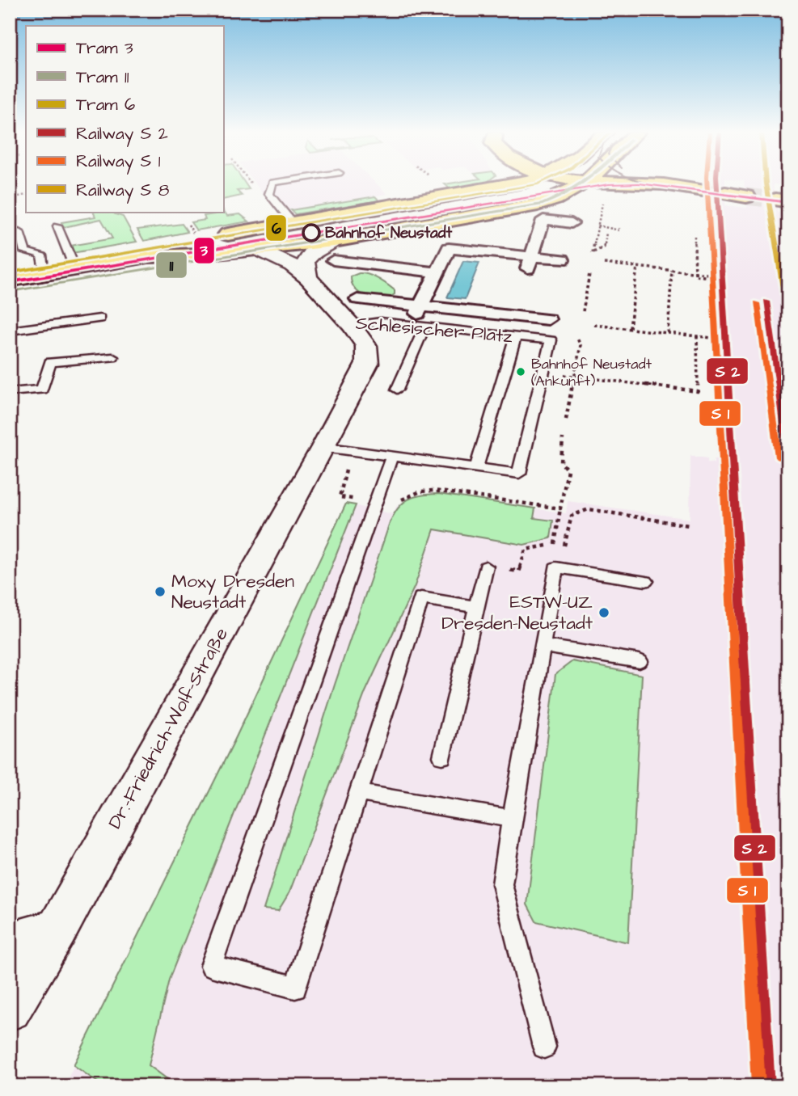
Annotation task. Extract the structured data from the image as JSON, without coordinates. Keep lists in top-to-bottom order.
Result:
{
  "streets": {
    "street": ["Schlesischer Platz", "Dr.-Friedrich-Wolf-Straße"]
  },
  "crossings": [
    ["Schlesischer Platz", "Dr.-Friedrich-Wolf-Straße"]
  ],
  "places": [
    "Bahnhof Neustadt",
    "Bahnhof Neustadt (Ankunft)",
    "Moxy Dresden Neustadt",
    "ESTW-UZ Dresden-Neustadt"
  ],
  "lines": ["tram line 3", "tram line 11", "tram line 6"],
  "legend": [
    "Tram 3",
    "Tram 11",
    "Tram 6",
    "Railway S 2",
    "Railway S 1",
    "Railway S 8"
  ]
}
